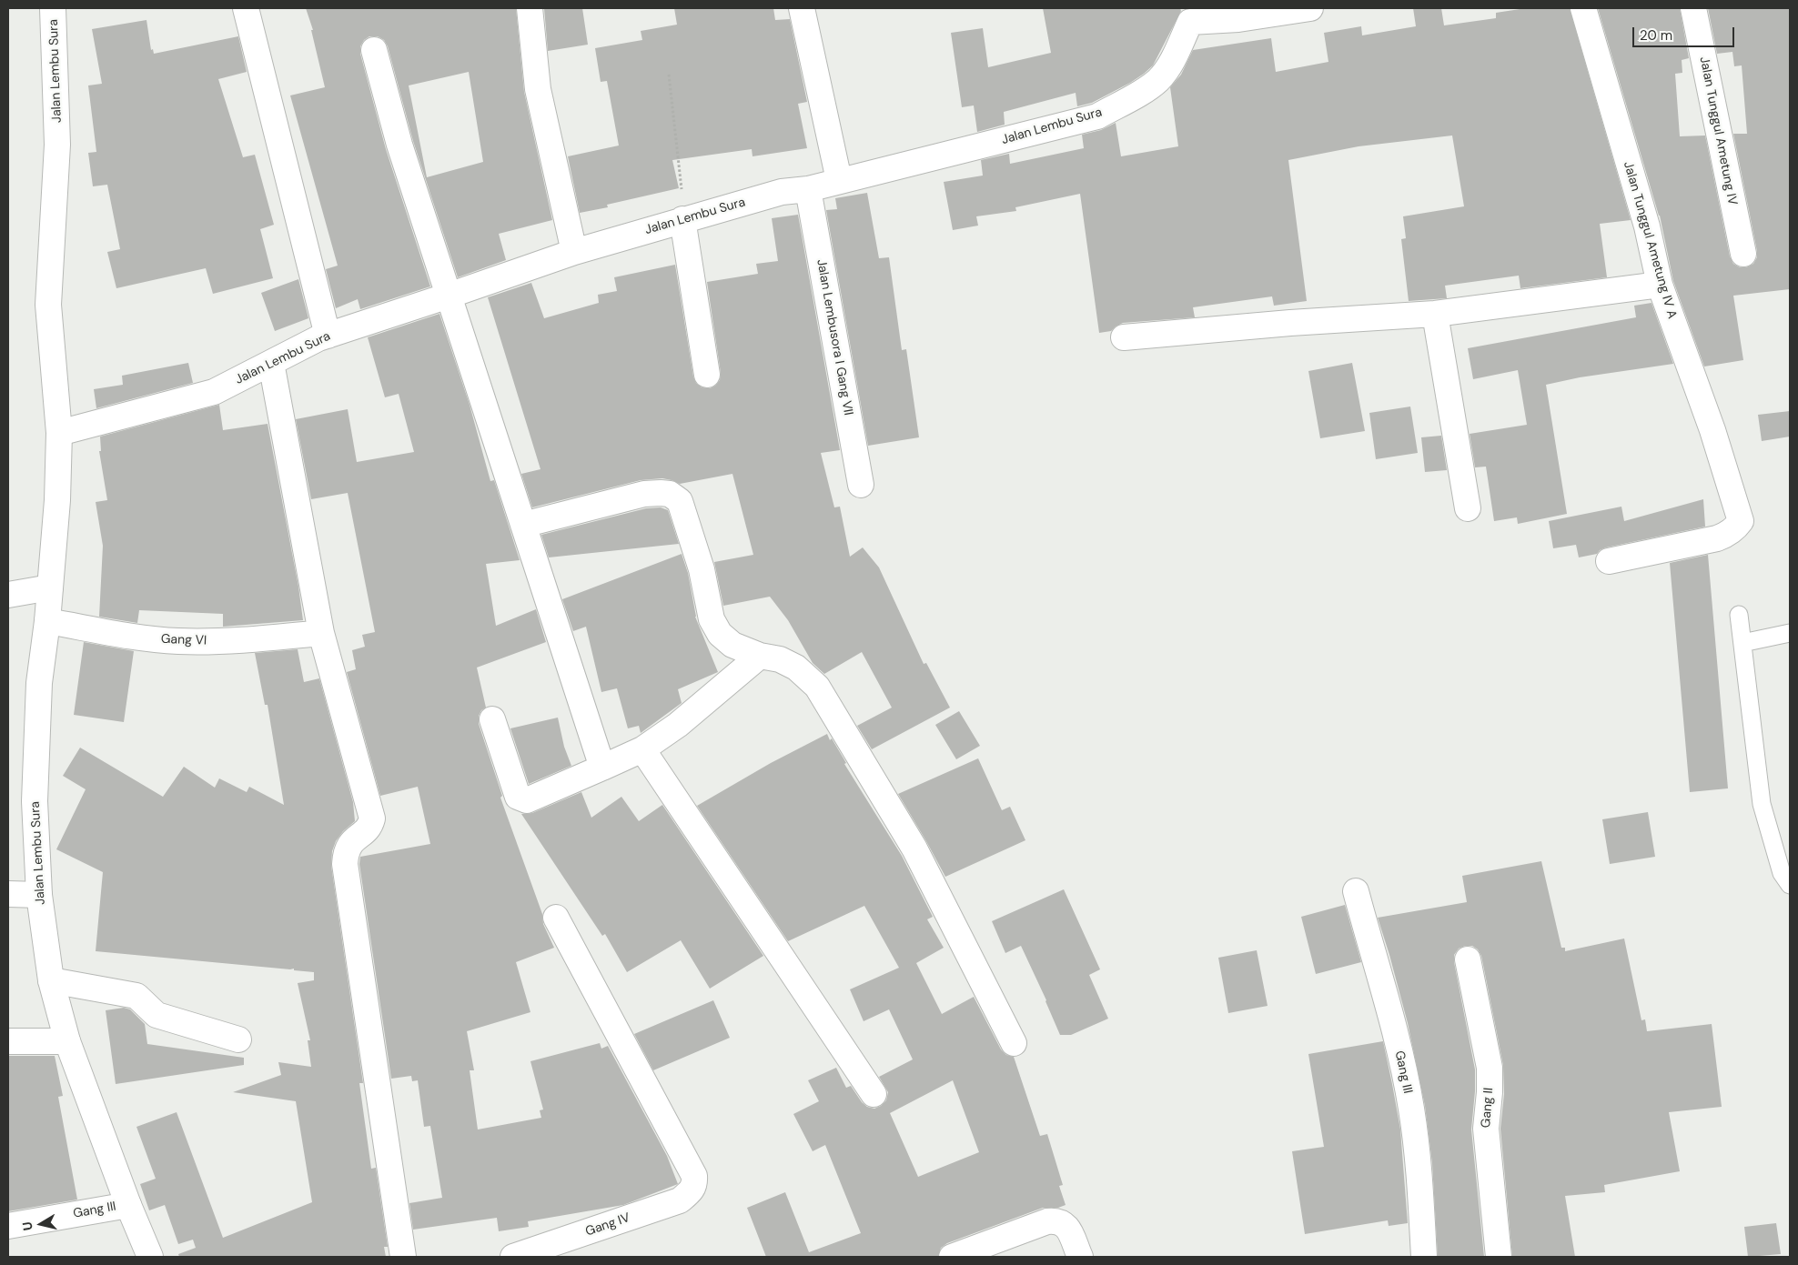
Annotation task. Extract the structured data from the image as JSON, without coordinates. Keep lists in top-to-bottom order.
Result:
{
  "streets": {
    "street": [
      "Jalan Lembu Sura",
      "Jalan Tunggul Ametung IV",
      "Jalan Tunggul Ametung IV A",
      "Jalan Lembusora I Gang VII",
      "Gang VI",
      "Gang III",
      "Gang II",
      "Gang IV"
    ]
  },
  "crossings": [
    ["Jalan Lembu Sura", "Jalan Lembusora I Gang VII"],
    ["Jalan Lembu Sura", "Gang VI"],
    ["Jalan Lembu Sura", "Gang III"]
  ],
  "scale_bar": "20 m",
  "north": "left"
}
